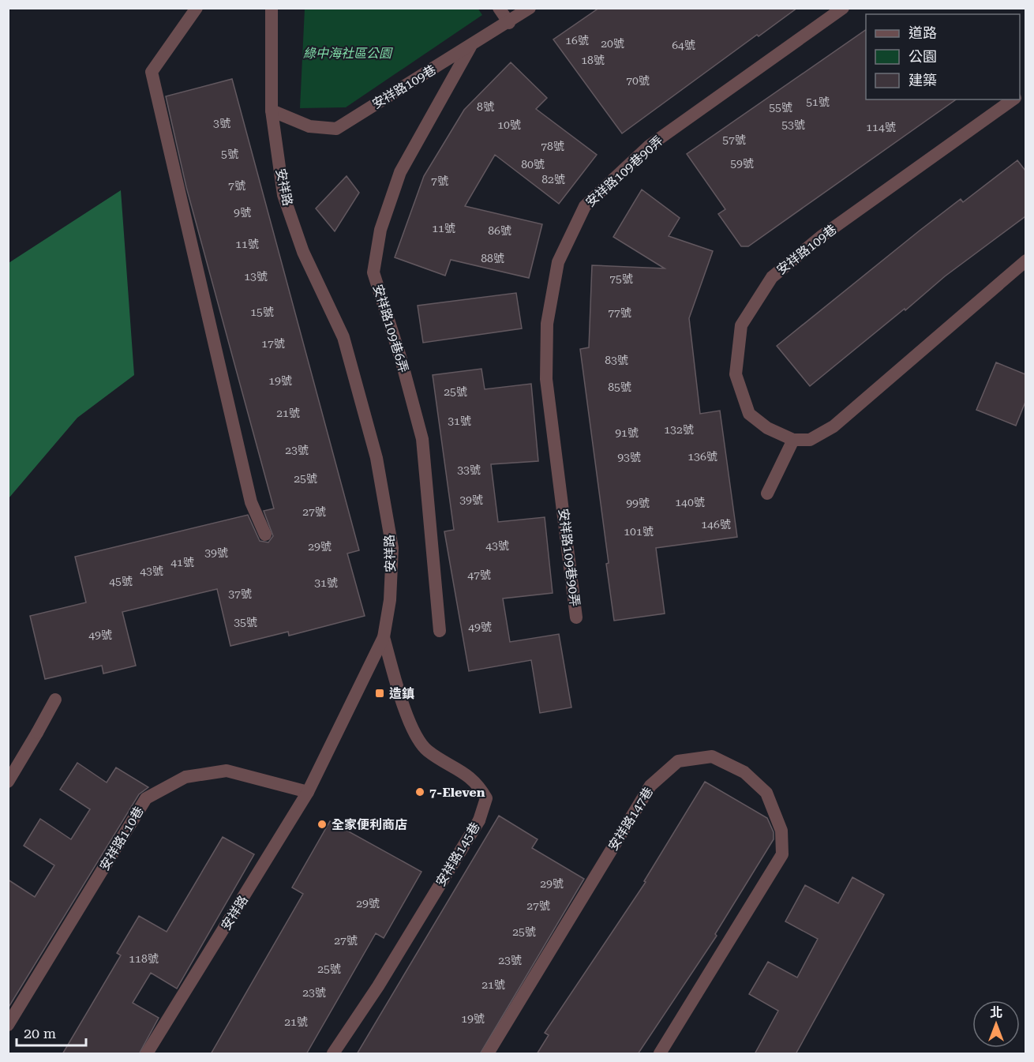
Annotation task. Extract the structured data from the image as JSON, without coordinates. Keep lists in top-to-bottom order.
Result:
{
  "streets": {
    "street": [
      "安祥路109巷",
      "安祥路109巷90弄",
      "安祥路",
      "安祥路109巷6弄",
      "安祥路147巷",
      "安祥路110巷",
      "安祥路145巷"
    ]
  },
  "crossings": [
    ["安祥路109巷", "安祥路"],
    ["安祥路109巷", "安祥路109巷6弄"],
    ["安祥路", "安祥路110巷"],
    ["安祥路", "安祥路145巷"]
  ],
  "parks": ["綠中海社區公園"],
  "places": {
    "transit": ["造鎮"],
    "other": ["7-Eleven", "全家便利商店"]
  },
  "house_numbers": [
    "16號",
    "20號",
    "64號",
    "18號",
    "70號",
    "51號",
    "8號",
    "55號",
    "3號",
    "10號",
    "53號",
    "114號",
    "57號",
    "78號",
    "5號",
    "59號",
    "80號",
    "82號",
    "7號",
    "7號",
    "9號",
    "11號",
    "86號",
    "11號",
    "88號",
    "13號",
    "75號",
    "15號",
    "77號",
    "17號",
    "83號",
    "19號",
    "85號",
    "25號",
    "21號",
    "31號",
    "132號",
    "91號",
    "23號",
    "136號",
    "93號",
    "33號",
    "25號",
    "39號",
    "140號",
    "99號",
    "27號",
    "146號",
    "101號",
    "43號",
    "29號",
    "39號",
    "41號",
    "43號",
    "47號",
    "45號",
    "31號",
    "37號",
    "35號",
    "49號",
    "49號",
    "29號",
    "29號",
    "27號",
    "25號",
    "27號",
    "118號",
    "23號",
    "25號",
    "21號",
    "23號",
    "19號",
    "21號"
  ],
  "legend": ["道路", "公園", "建築"],
  "scale_bar": "20 m",
  "north": "top"
}
